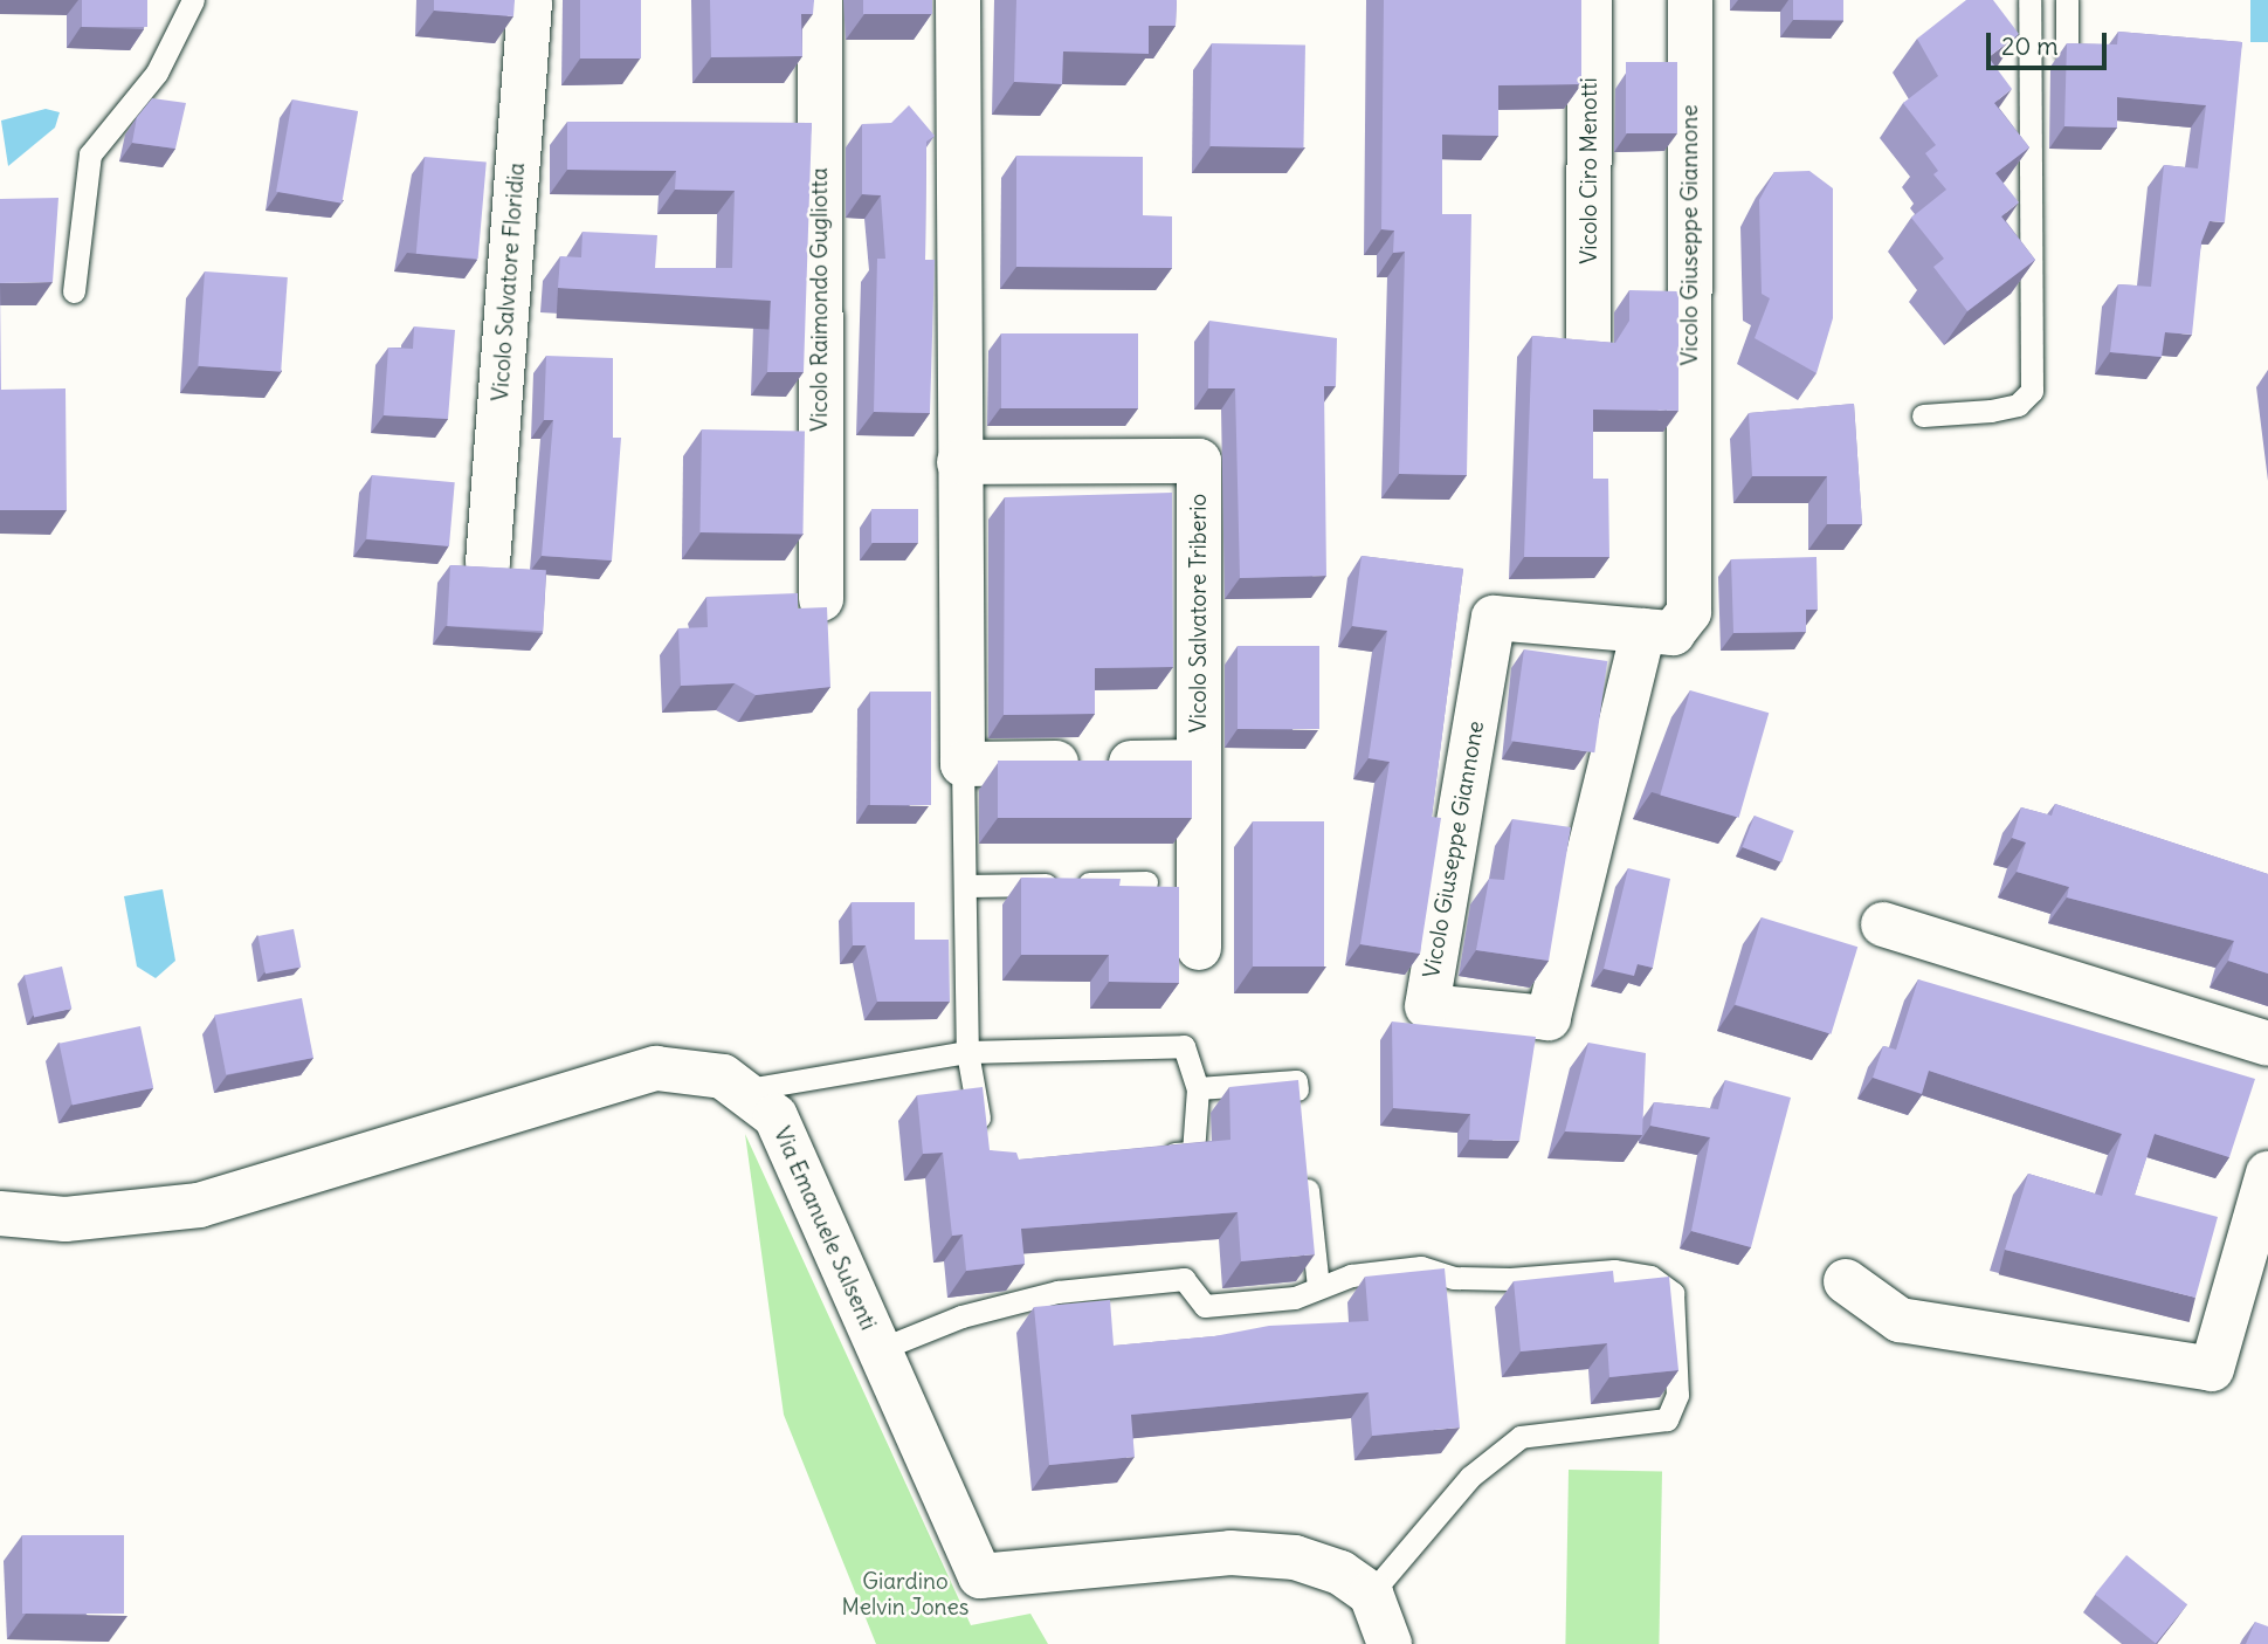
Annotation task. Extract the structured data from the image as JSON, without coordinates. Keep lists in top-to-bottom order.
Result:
{
  "streets": {
    "street": [
      "Vicolo Ciro Menotti",
      "Vicolo Giuseppe Giannone",
      "Vicolo Salvatore Floridia",
      "Vicolo Raimondo Gugliotta",
      "Vicolo Salvatore Triberio",
      "Via Emanuele Sulsenti"
    ]
  },
  "parks": ["Giardino Melvin Jones"],
  "scale_bar": "20 m"
}
